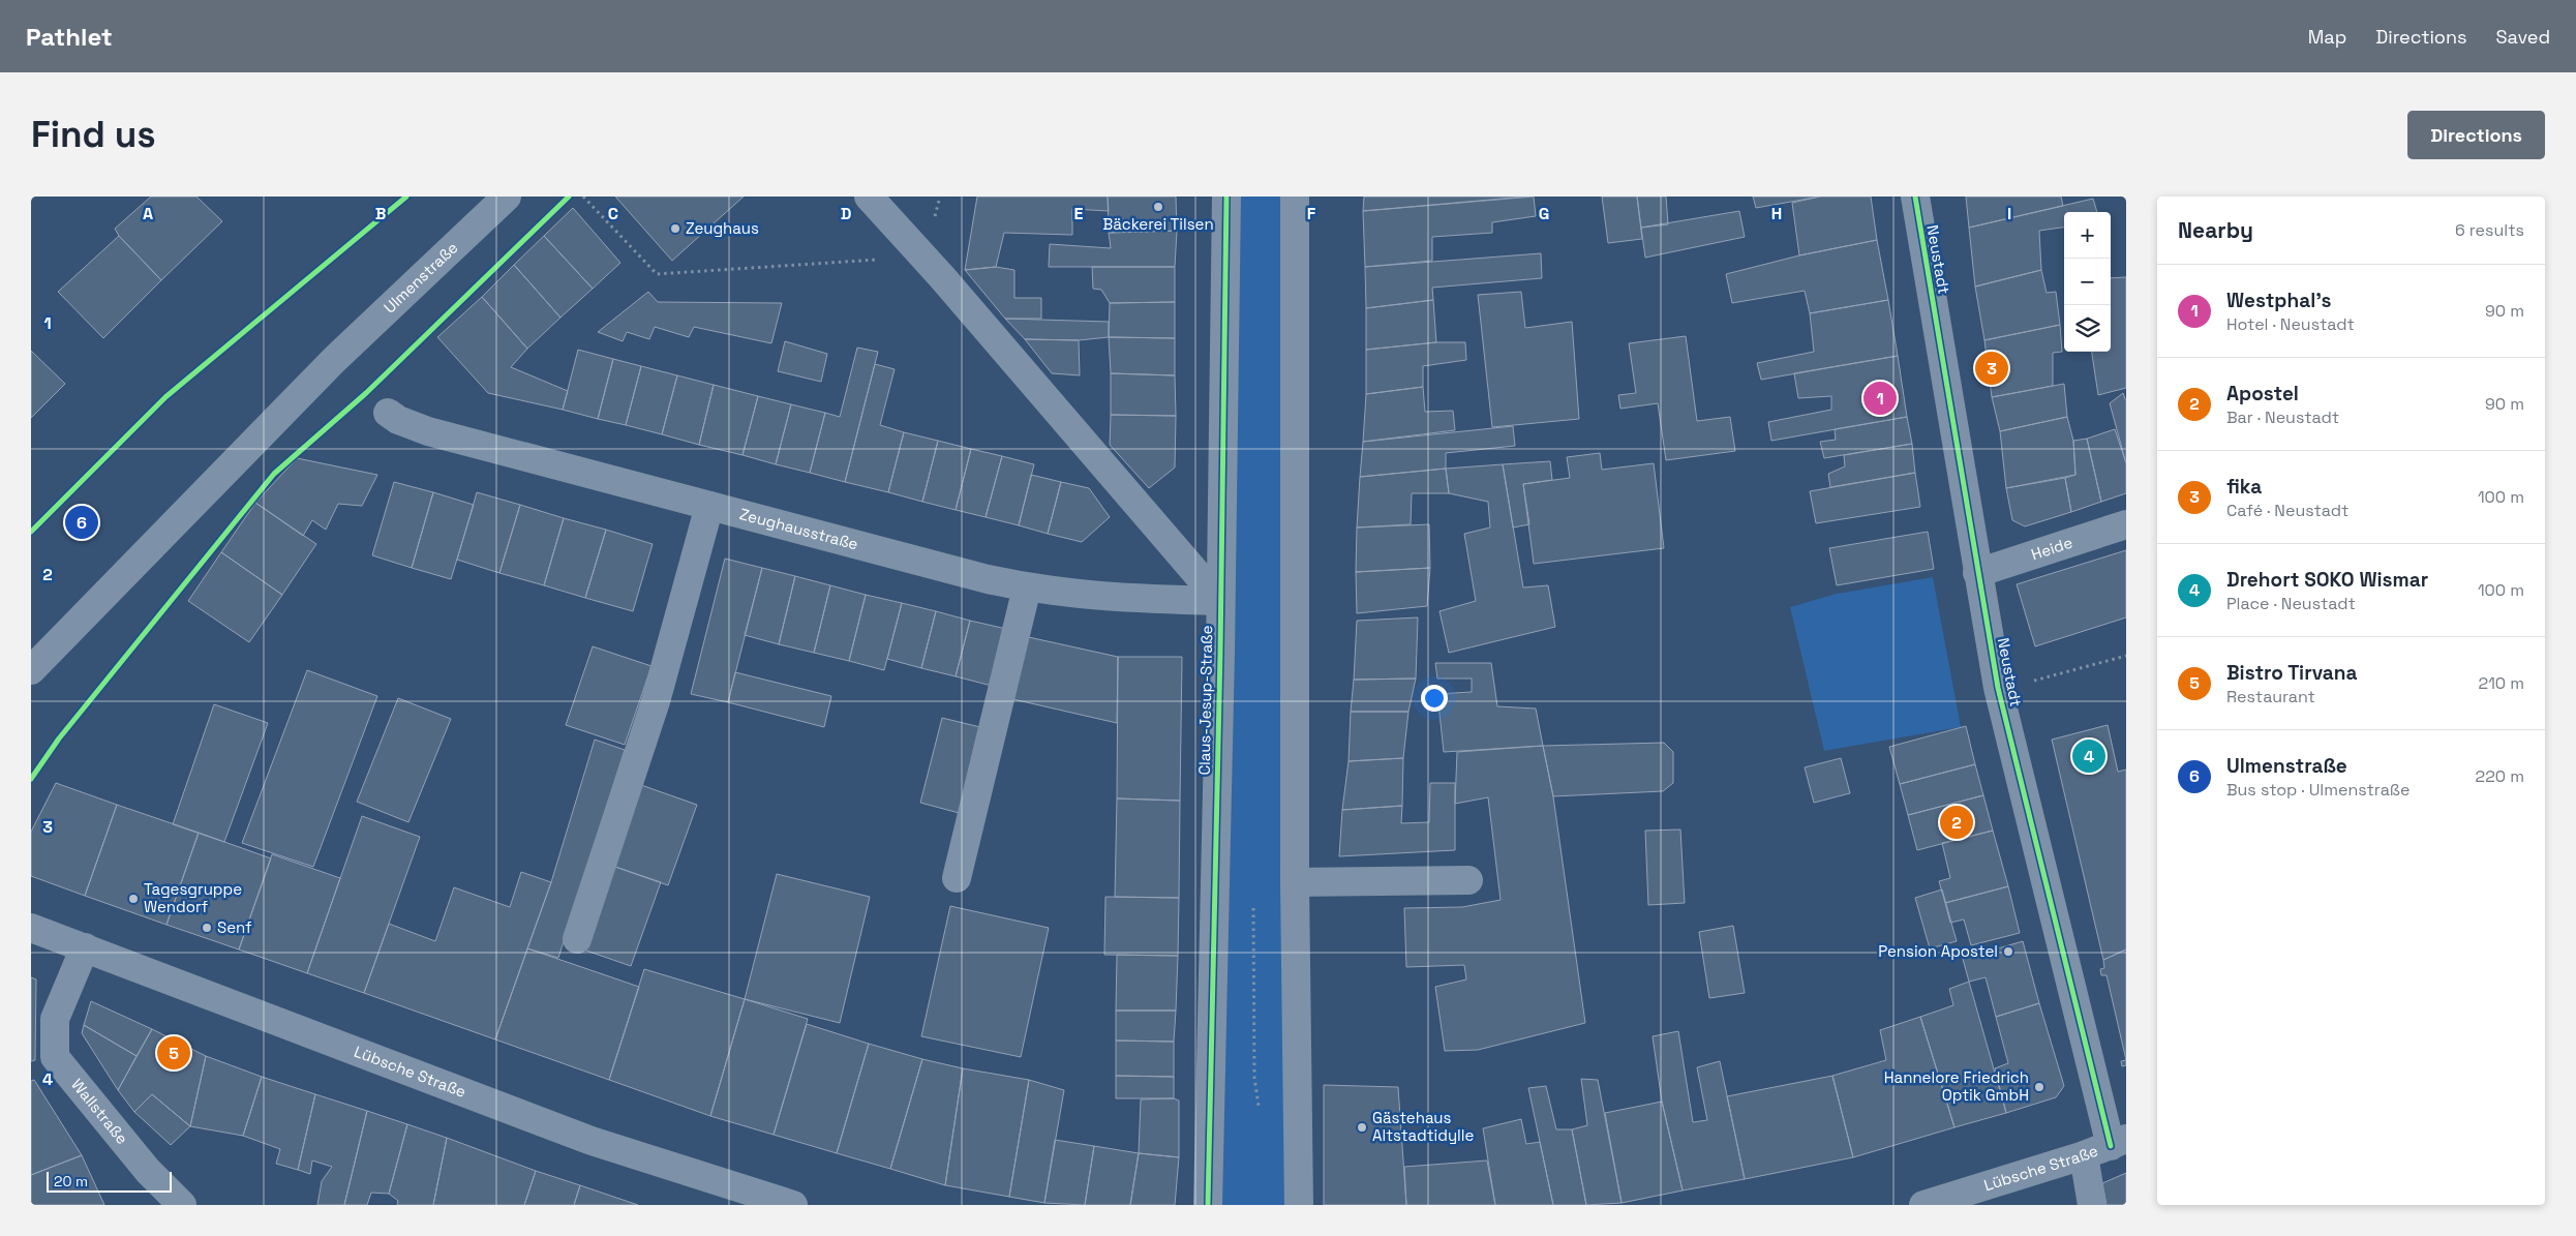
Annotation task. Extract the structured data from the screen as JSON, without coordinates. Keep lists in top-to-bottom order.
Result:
{
  "streets": {
    "street": [
      "Neustadt",
      "Ulmenstraße",
      "Zeughausstraße",
      "Heide",
      "Claus-Jesup-Straße",
      "Lübsche Straße",
      "Wallstraße"
    ]
  },
  "crossings": [
    ["Neustadt", "Heide"],
    ["Neustadt", "Lübsche Straße"],
    ["Zeughausstraße", "Claus-Jesup-Straße"],
    ["Lübsche Straße", "Wallstraße"]
  ],
  "places": [
    "Bäckerei Tilsen",
    "Zeughaus",
    "Tagesgruppe Wendorf",
    "Senf",
    "Pension Apostel",
    "Hannelore Friedrich Optik GmbH",
    "Gästehaus Altstadtidylle"
  ],
  "scale_bar": "20 m",
  "page": {
    "header": "Pathlet",
    "nav": ["Map", "Directions", "Saved"],
    "buttons": "Directions",
    "title": "Find us",
    "heading": ["Nearby", "6 results"],
    "map_buttons": ["+", "−"],
    "list": [
      {
        "mark": "1",
        "name": "Westphal's",
        "note": "Hotel · Neustadt",
        "value": "90 m"
      },
      {
        "mark": "2",
        "name": "Apostel",
        "note": "Bar · Neustadt",
        "value": "90 m"
      },
      {
        "mark": "3",
        "name": "fika",
        "note": "Café · Neustadt",
        "value": "100 m"
      },
      {
        "mark": "4",
        "name": "Drehort SOKO Wismar",
        "note": "Place · Neustadt",
        "value": "100 m"
      },
      {
        "mark": "5",
        "name": "Bistro Tirvana",
        "note": "Restaurant",
        "value": "210 m"
      },
      {
        "mark": "6",
        "name": "Ulmenstraße",
        "note": "Bus stop · Ulmenstraße",
        "value": "220 m"
      }
    ],
    "pins": [
      "3",
      "1",
      "6",
      "4",
      "2",
      "5"
    ],
    "scale": "20 m"
  },
  "grid": {
    "columns": [
      "A",
      "B",
      "C",
      "D",
      "E",
      "F",
      "G",
      "H",
      "I"
    ],
    "rows": [
      "1",
      "2",
      "3",
      "4"
    ]
  }
}
